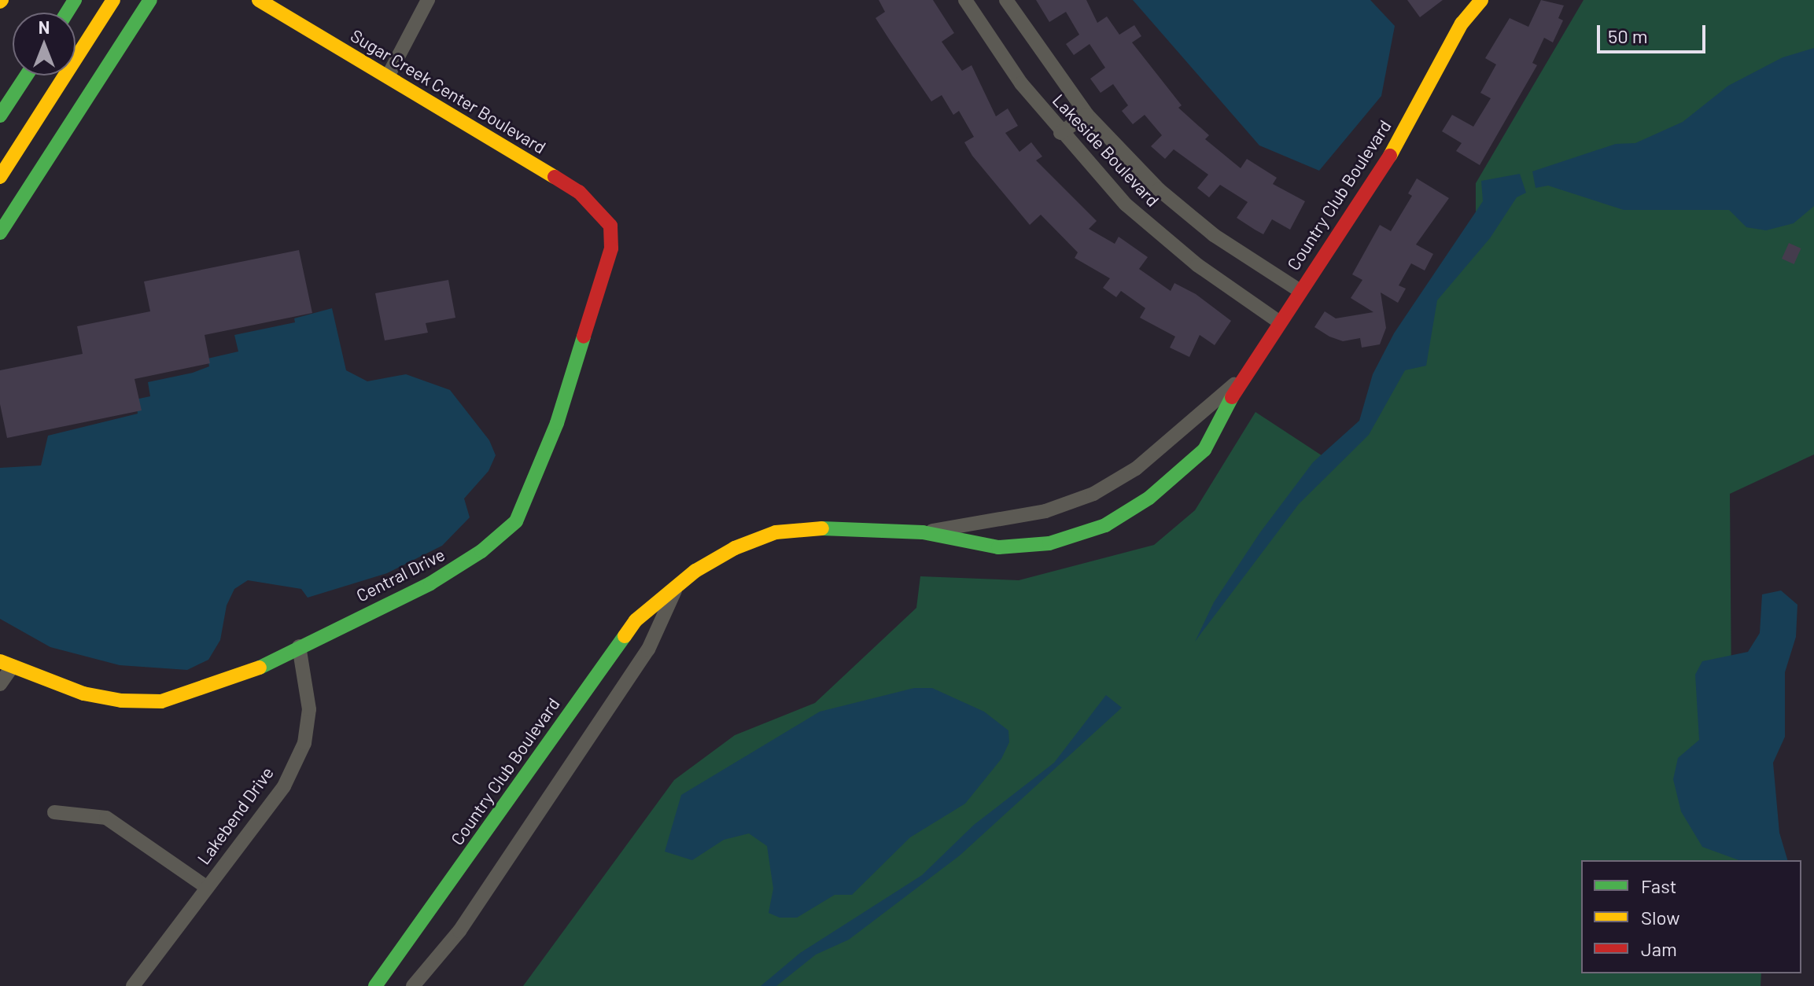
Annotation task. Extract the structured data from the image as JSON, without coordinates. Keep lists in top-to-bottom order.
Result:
{
  "streets": {
    "main road": ["Sugar Creek Center Boulevard", "Country Club Boulevard", "Central Drive"],
    "street": ["Lakeside Boulevard", "Lakebend Drive"]
  },
  "crossings": [
    ["Sugar Creek Center Boulevard", "Central Drive"],
    ["Lakeside Boulevard", "Country Club Boulevard"],
    ["Central Drive", "Lakebend Drive"]
  ],
  "legend": ["Fast", "Slow", "Jam"],
  "scale_bar": "50 m",
  "north": "top"
}
